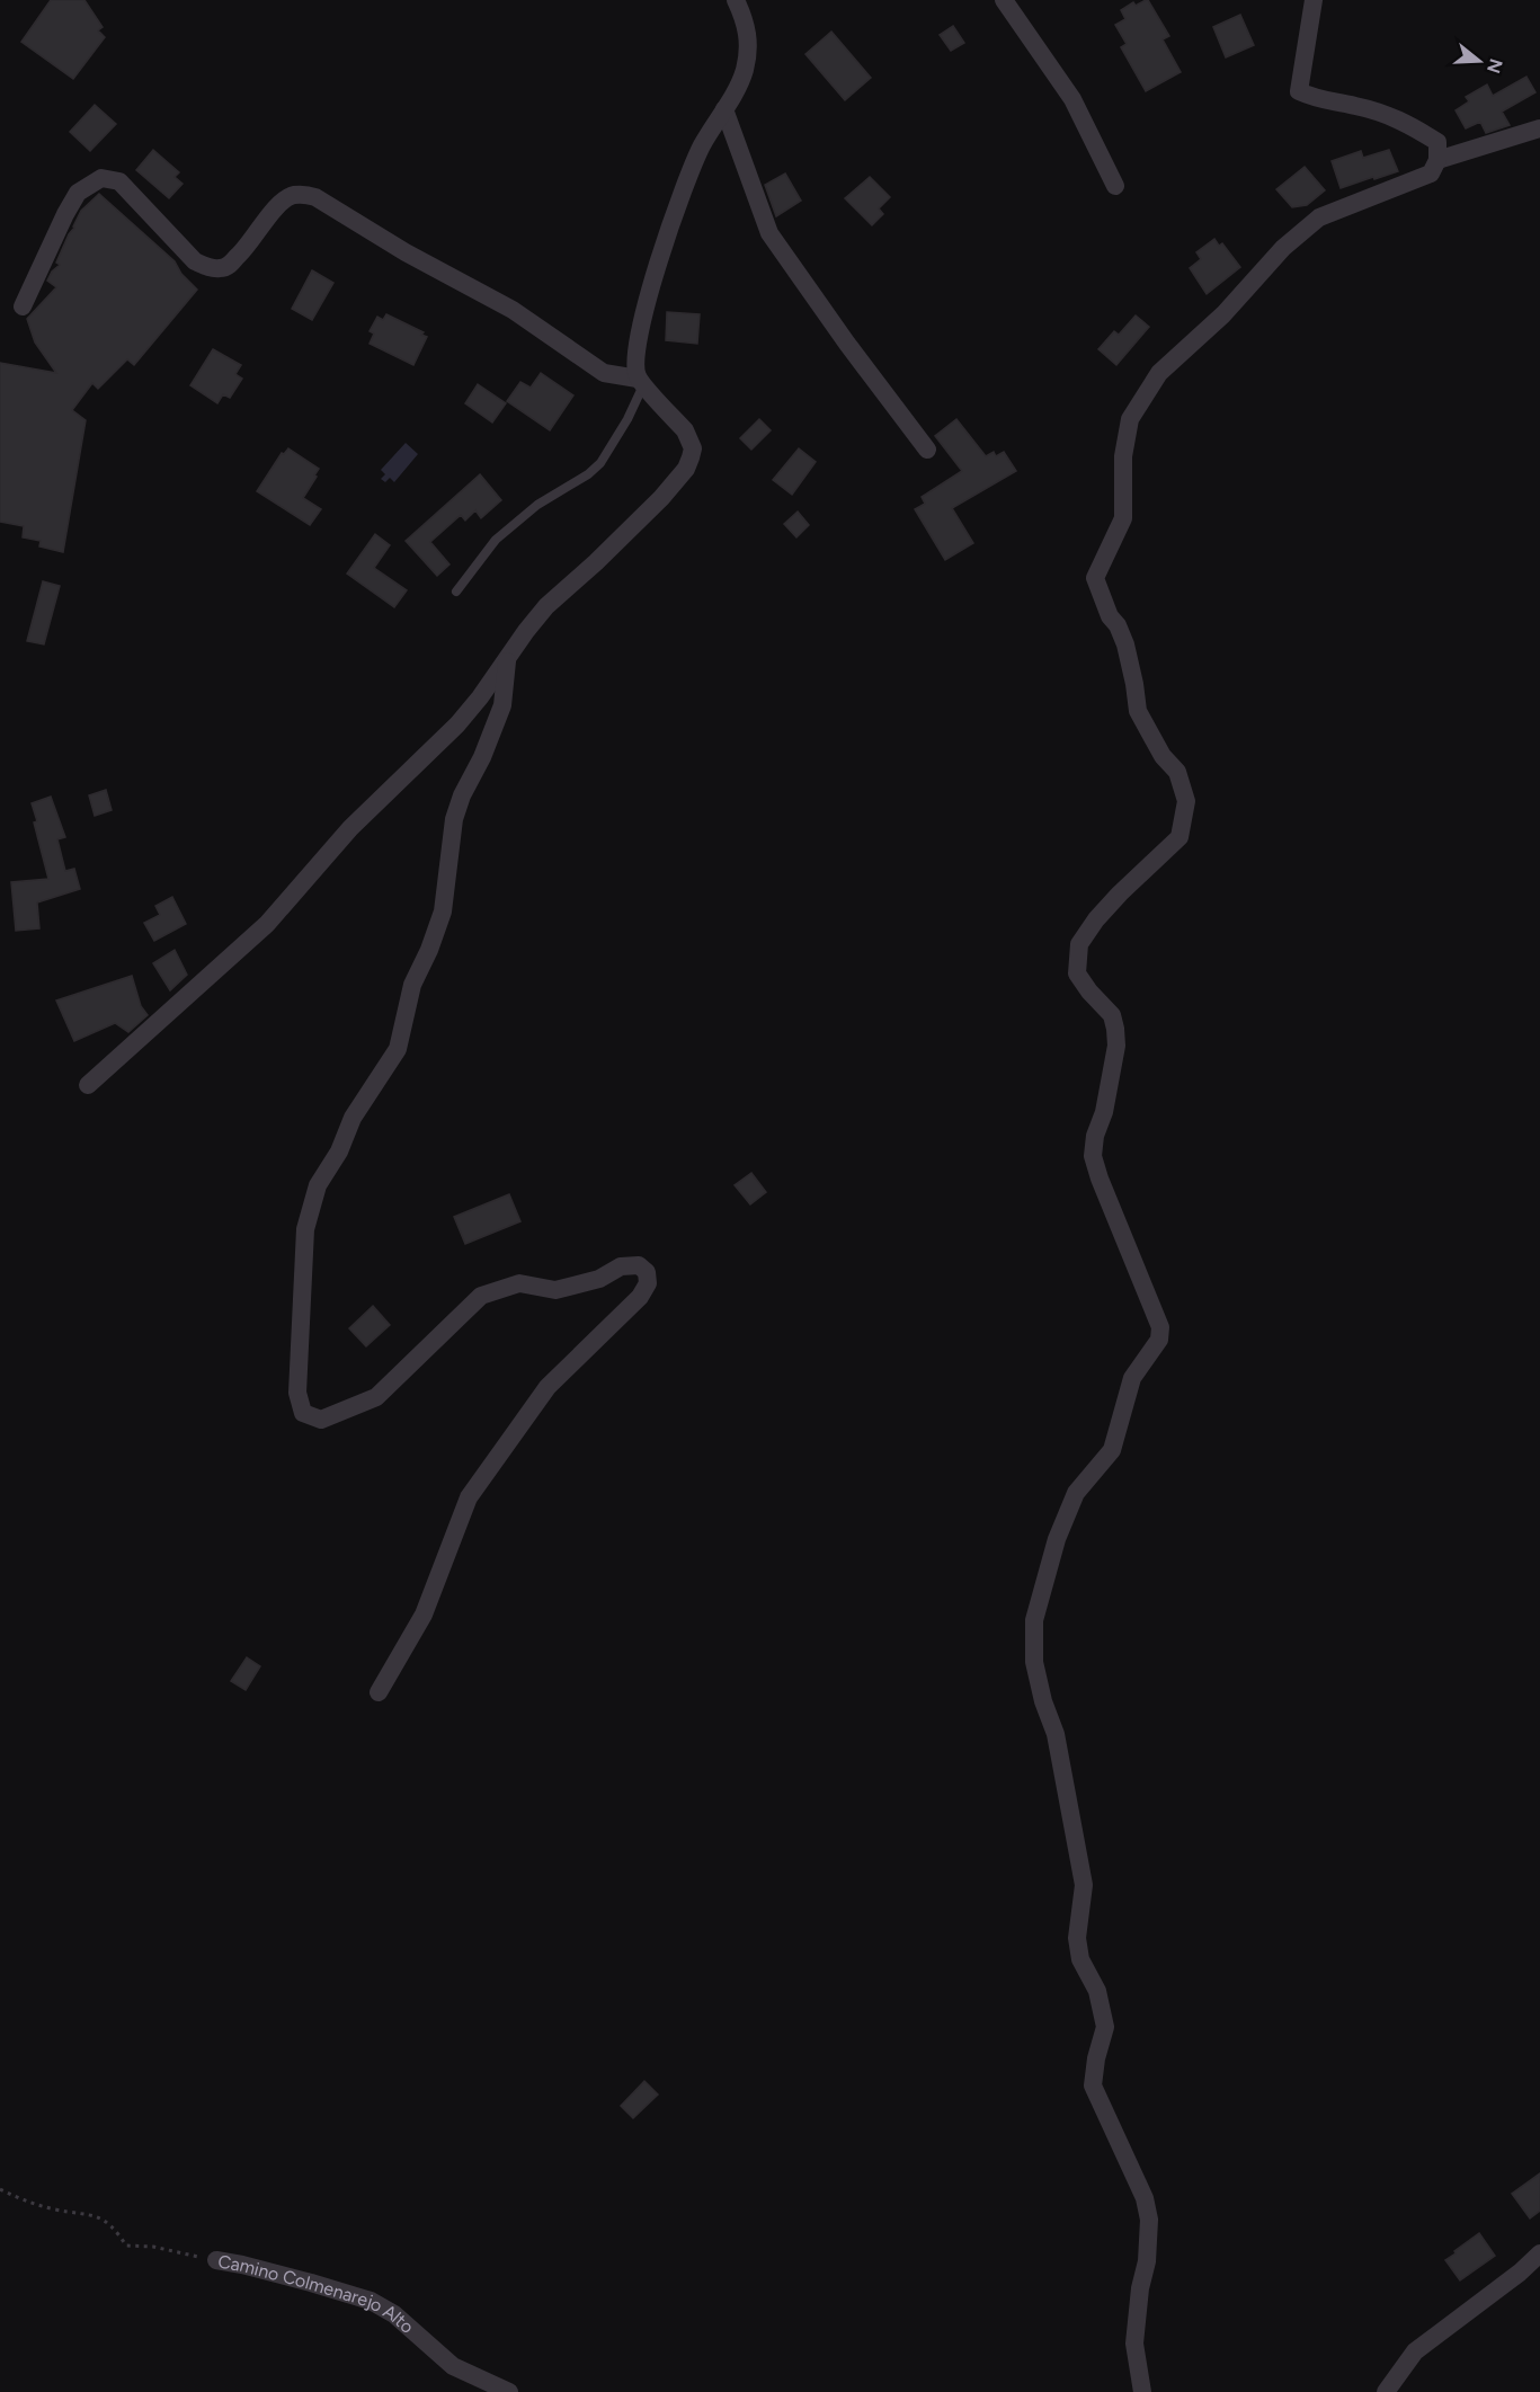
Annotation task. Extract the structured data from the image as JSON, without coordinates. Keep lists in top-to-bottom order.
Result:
{
  "streets": {
    "street": ["Camino Colmenarejo Alto"]
  },
  "north": "right"
}
